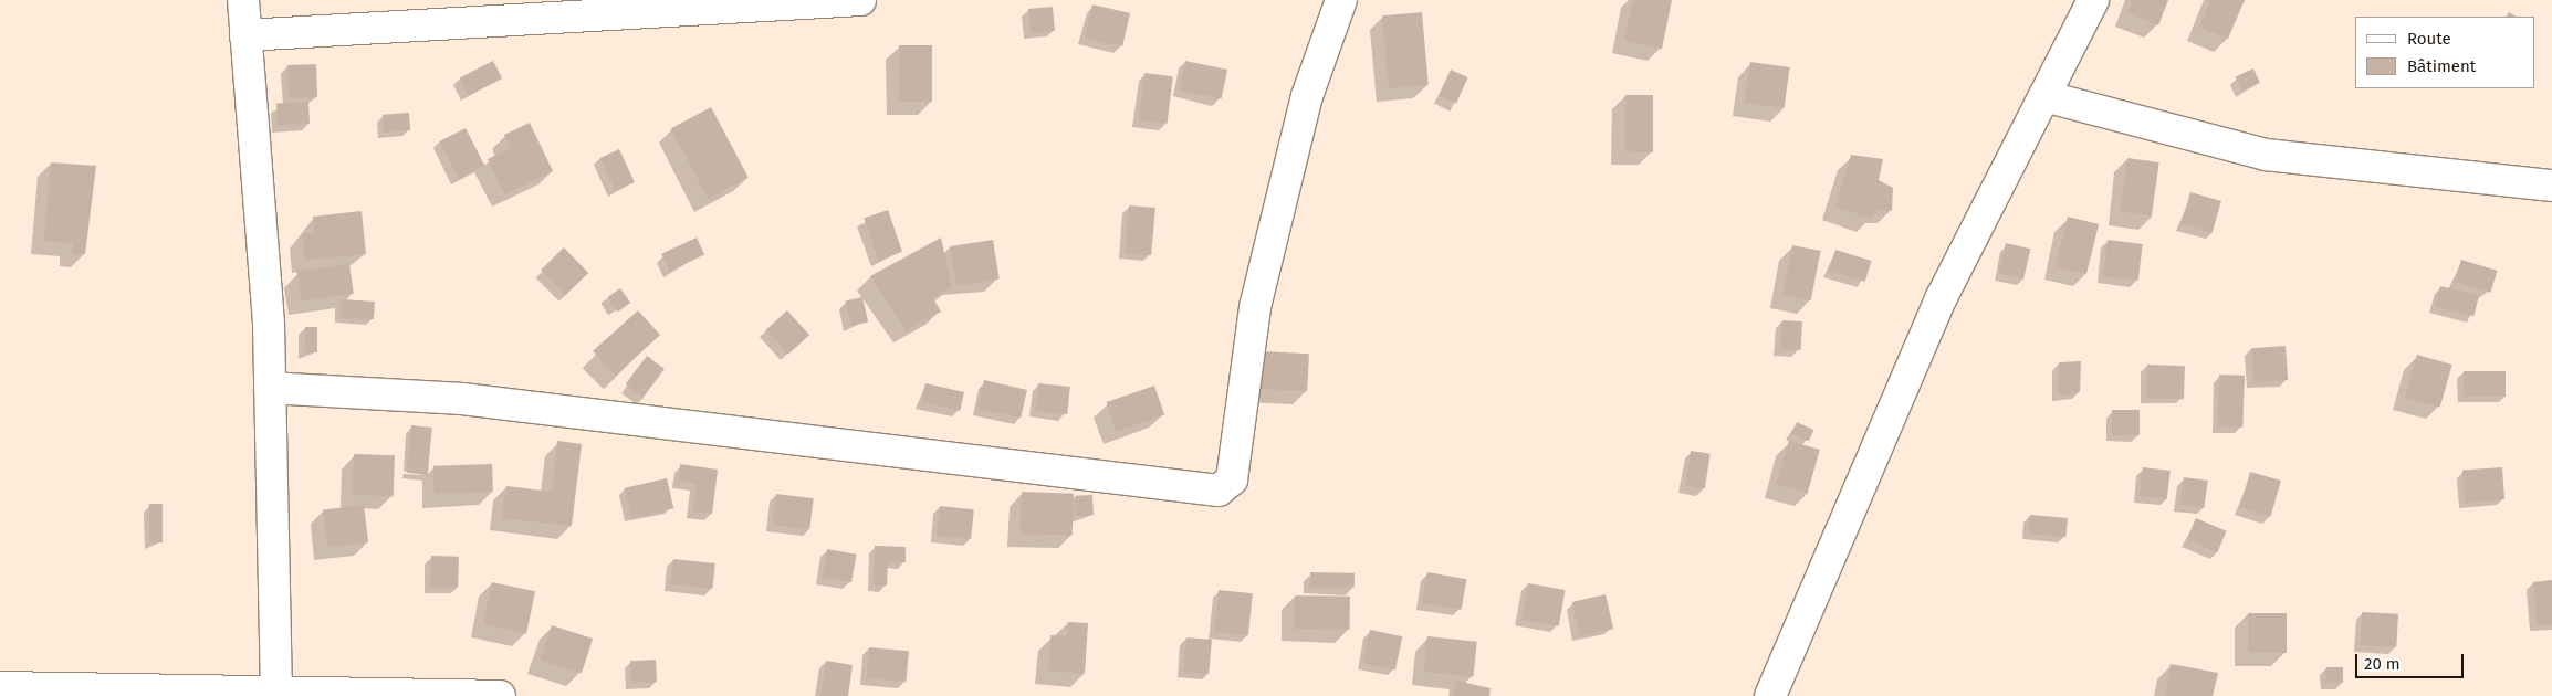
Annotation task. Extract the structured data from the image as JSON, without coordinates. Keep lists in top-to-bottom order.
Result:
{
  "legend": ["Route", "Bâtiment"],
  "scale_bar": "20 m"
}
